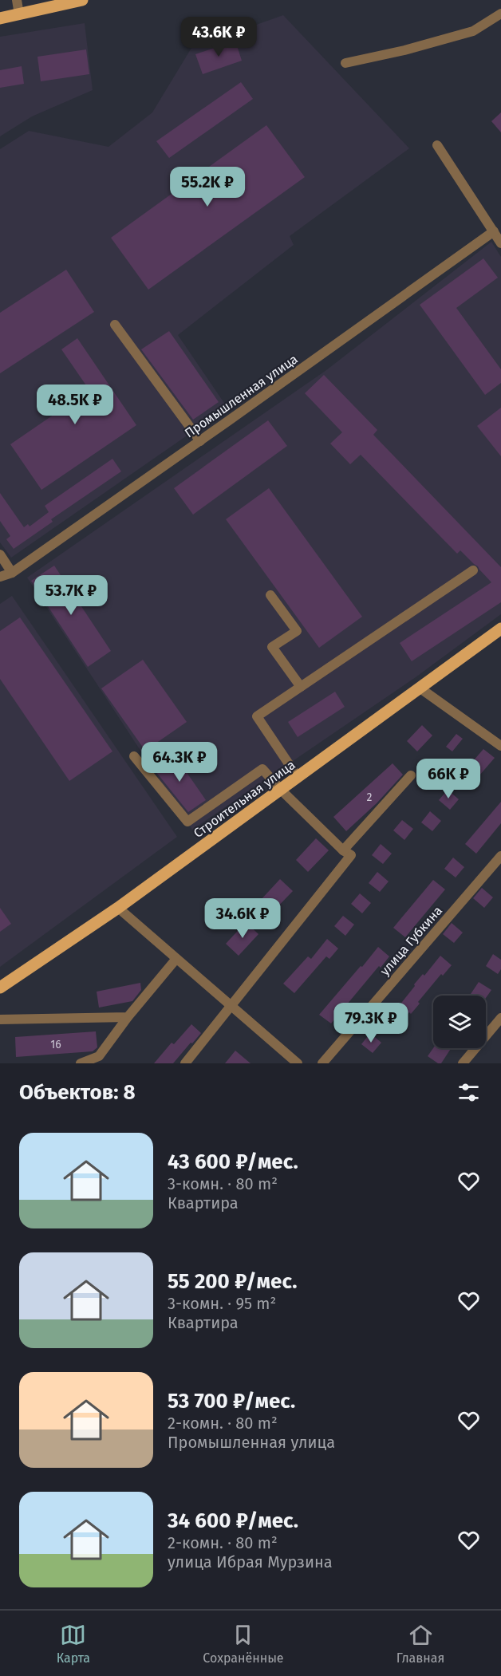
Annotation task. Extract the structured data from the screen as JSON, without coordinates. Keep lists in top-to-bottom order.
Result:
{
  "streets": {
    "main road": ["Строительная улица"],
    "street": ["Промышленная улица", "улица Губкина"]
  },
  "house_numbers": ["2", "16"],
  "page": {
    "price": [
      "43.6K ₽",
      "55.2K ₽",
      "48.5K ₽",
      "53.7K ₽",
      "64.3K ₽",
      "66K ₽",
      "34.6K ₽",
      "79.3K ₽"
    ],
    "heading": "Объектов: 8",
    "list": [
      {
        "name": "43 600 ₽/мес.",
        "note": "3-комн. · 80 m² · Квартира"
      },
      {
        "name": "55 200 ₽/мес.",
        "note": "3-комн. · 95 m² · Квартира"
      },
      {
        "name": "53 700 ₽/мес.",
        "note": "2-комн. · 80 m² · Промышленная улица"
      },
      {
        "name": "34 600 ₽/мес.",
        "note": "2-комн. · 80 m² · улица Ибрая Мурзина"
      }
    ],
    "tabs": ["Карта", "Сохранённые", "Главная"]
  }
}
